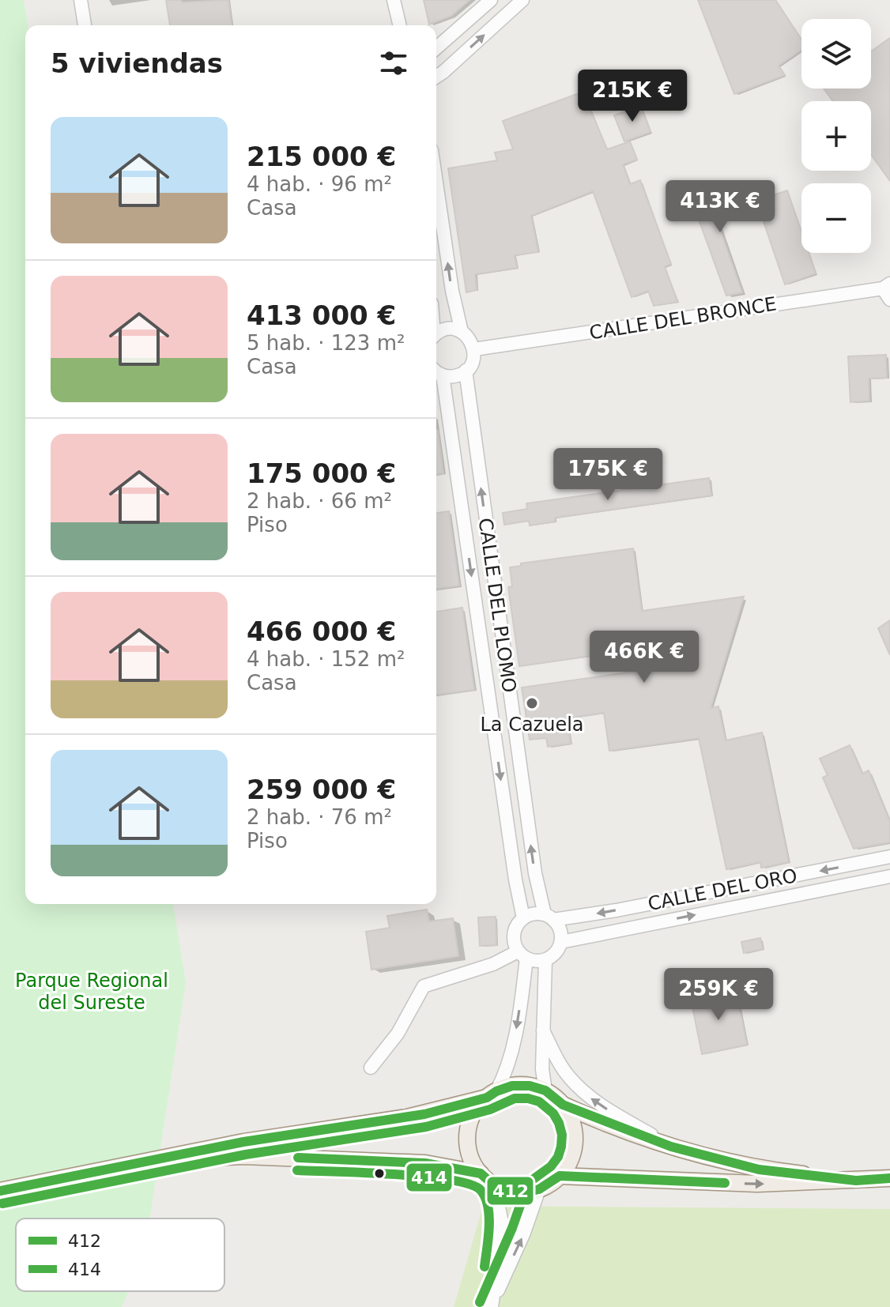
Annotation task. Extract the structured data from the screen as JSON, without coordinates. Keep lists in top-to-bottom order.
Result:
{
  "streets": {
    "street": ["CALLE DEL BRONCE", "CALLE DEL PLOMO", "CALLE DEL ORO"]
  },
  "crossings": [
    ["CALLE DEL PLOMO", "CALLE DEL ORO"]
  ],
  "parks": ["Parque Regional del Sureste"],
  "places": ["La Cazuela"],
  "lines": ["transit line 412", "transit line 414"],
  "legend": ["412", "414"],
  "page": {
    "map_buttons": ["+", "−"],
    "heading": "5 viviendas",
    "price": [
      "215K €",
      "413K €",
      "175K €",
      "466K €",
      "259K €"
    ],
    "list": [
      {
        "name": "215 000 €",
        "note": "4 hab. · 96 m² · Casa"
      },
      {
        "name": "413 000 €",
        "note": "5 hab. · 123 m² · Casa"
      },
      {
        "name": "175 000 €",
        "note": "2 hab. · 66 m² · Piso"
      },
      {
        "name": "466 000 €",
        "note": "4 hab. · 152 m² · Casa"
      },
      {
        "name": "259 000 €",
        "note": "2 hab. · 76 m² · Piso"
      }
    ]
  }
}
